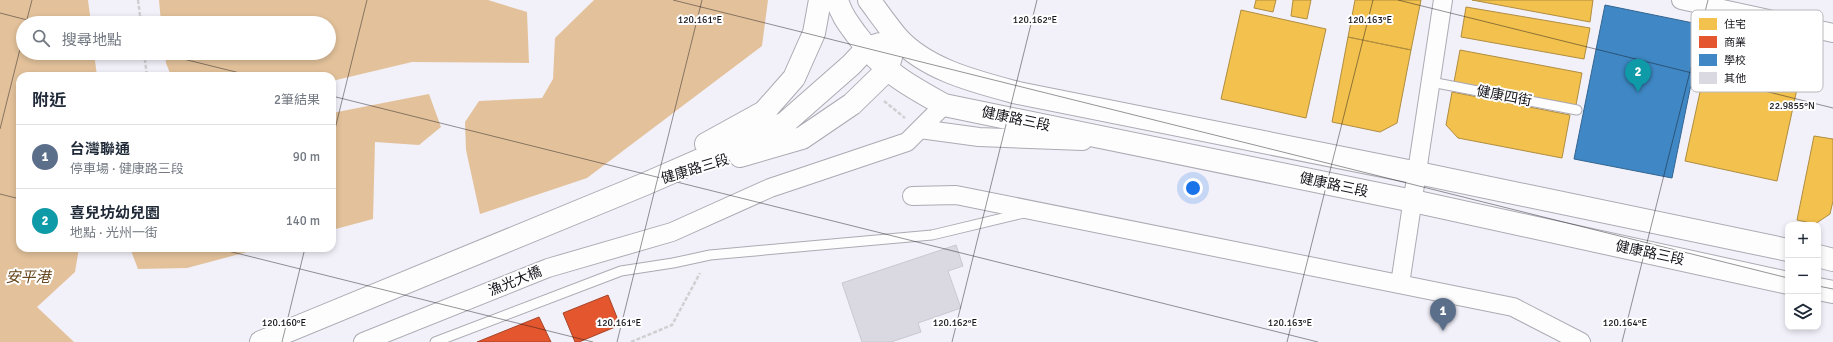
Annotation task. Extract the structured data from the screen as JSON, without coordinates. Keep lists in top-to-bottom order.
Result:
{
  "streets": {
    "street": ["健康路三段", "漁光大橋"],
    "lane": ["健康四街"]
  },
  "crossings": [
    ["健康路三段", "漁光大橋"]
  ],
  "water": ["安平港"],
  "legend": [
    "住宅",
    "商業",
    "學校",
    "其他"
  ],
  "page": {
    "search": "搜尋地點",
    "pins": ["2", "1"],
    "heading": ["附近", "2筆結果"],
    "list": [
      {
        "mark": "1",
        "name": "台灣聯通",
        "note": "停車場 · 健康路三段",
        "value": "90 m"
      },
      {
        "mark": "2",
        "name": "喜兒坊幼兒園",
        "note": "地點 · 光州一街",
        "value": "140 m"
      }
    ],
    "map_buttons": ["+", "−"]
  },
  "coordinates": [
    "120.161°E",
    "120.162°E",
    "120.163°E",
    "22.9855°N",
    "120.160°E",
    "120.164°E"
  ]
}
